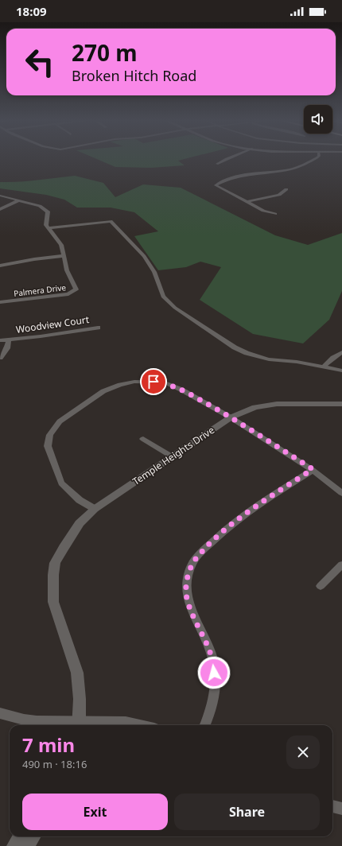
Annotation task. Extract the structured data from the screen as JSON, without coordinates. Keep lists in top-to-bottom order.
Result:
{
  "streets": {
    "street": ["Palmera Drive", "Woodview Court", "Temple Heights Drive"]
  },
  "page": {
    "status": "18:09",
    "turn": ["270 m", "Broken Hitch Road"],
    "heading": ["7 min", "490 m · 18:16"],
    "buttons": ["Exit", "Share"]
  }
}
